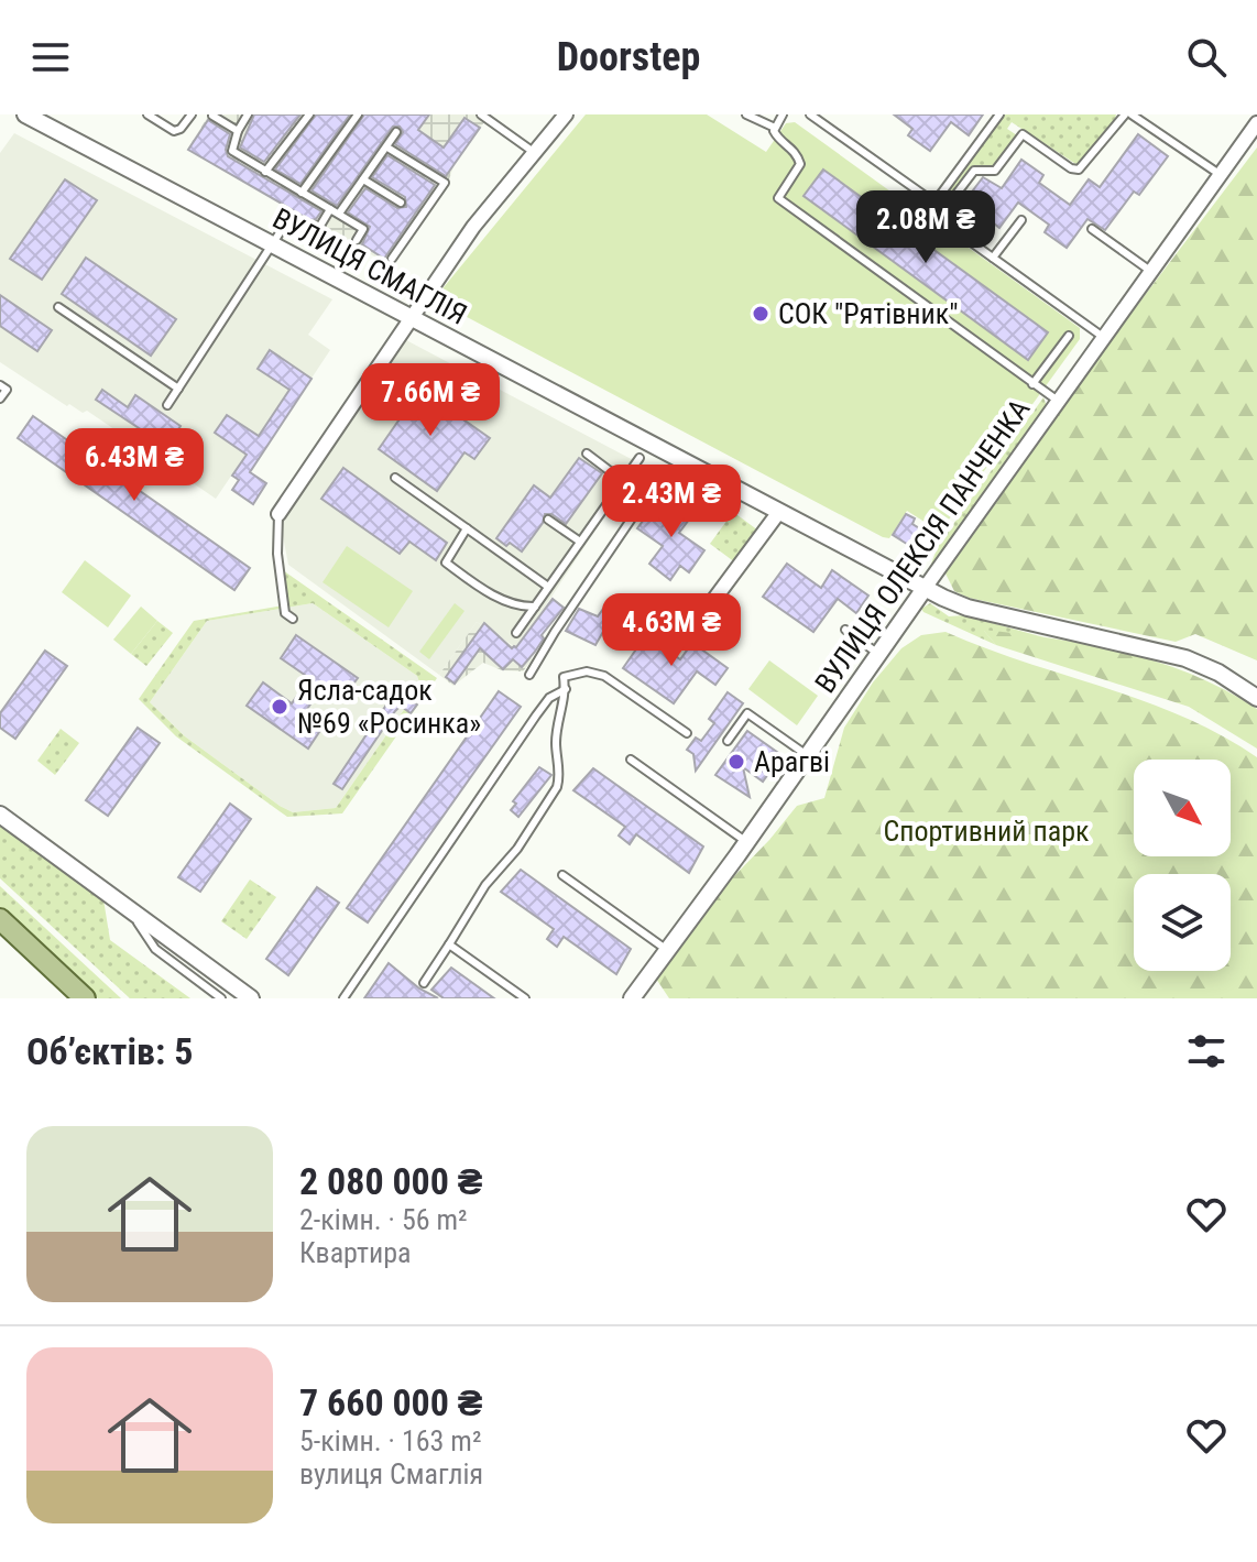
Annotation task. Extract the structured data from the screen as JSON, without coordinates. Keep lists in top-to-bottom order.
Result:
{
  "streets": {
    "street": ["ВУЛИЦЯ СМАГЛІЯ", "ВУЛИЦЯ ОЛЕКСІЯ ПАНЧЕНКА"]
  },
  "crossings": [
    ["ВУЛИЦЯ СМАГЛІЯ", "ВУЛИЦЯ ОЛЕКСІЯ ПАНЧЕНКА"]
  ],
  "parks": ["Спортивний парк"],
  "places": ["СОК \"Рятівник\"", "Ясла-садок №69 «Росинка»", "Арагві"],
  "north": "bottom right",
  "page": {
    "header": "Doorstep",
    "price": [
      "2.08M ₴",
      "7.66M ₴",
      "6.43M ₴",
      "2.43M ₴",
      "4.63M ₴"
    ],
    "heading": "Об’єктів: 5",
    "list": [
      {
        "name": "2 080 000 ₴",
        "note": "2-кімн. · 56 m² · Квартира"
      },
      {
        "name": "7 660 000 ₴",
        "note": "5-кімн. · 163 m² · вулиця Смаглія"
      }
    ]
  }
}
